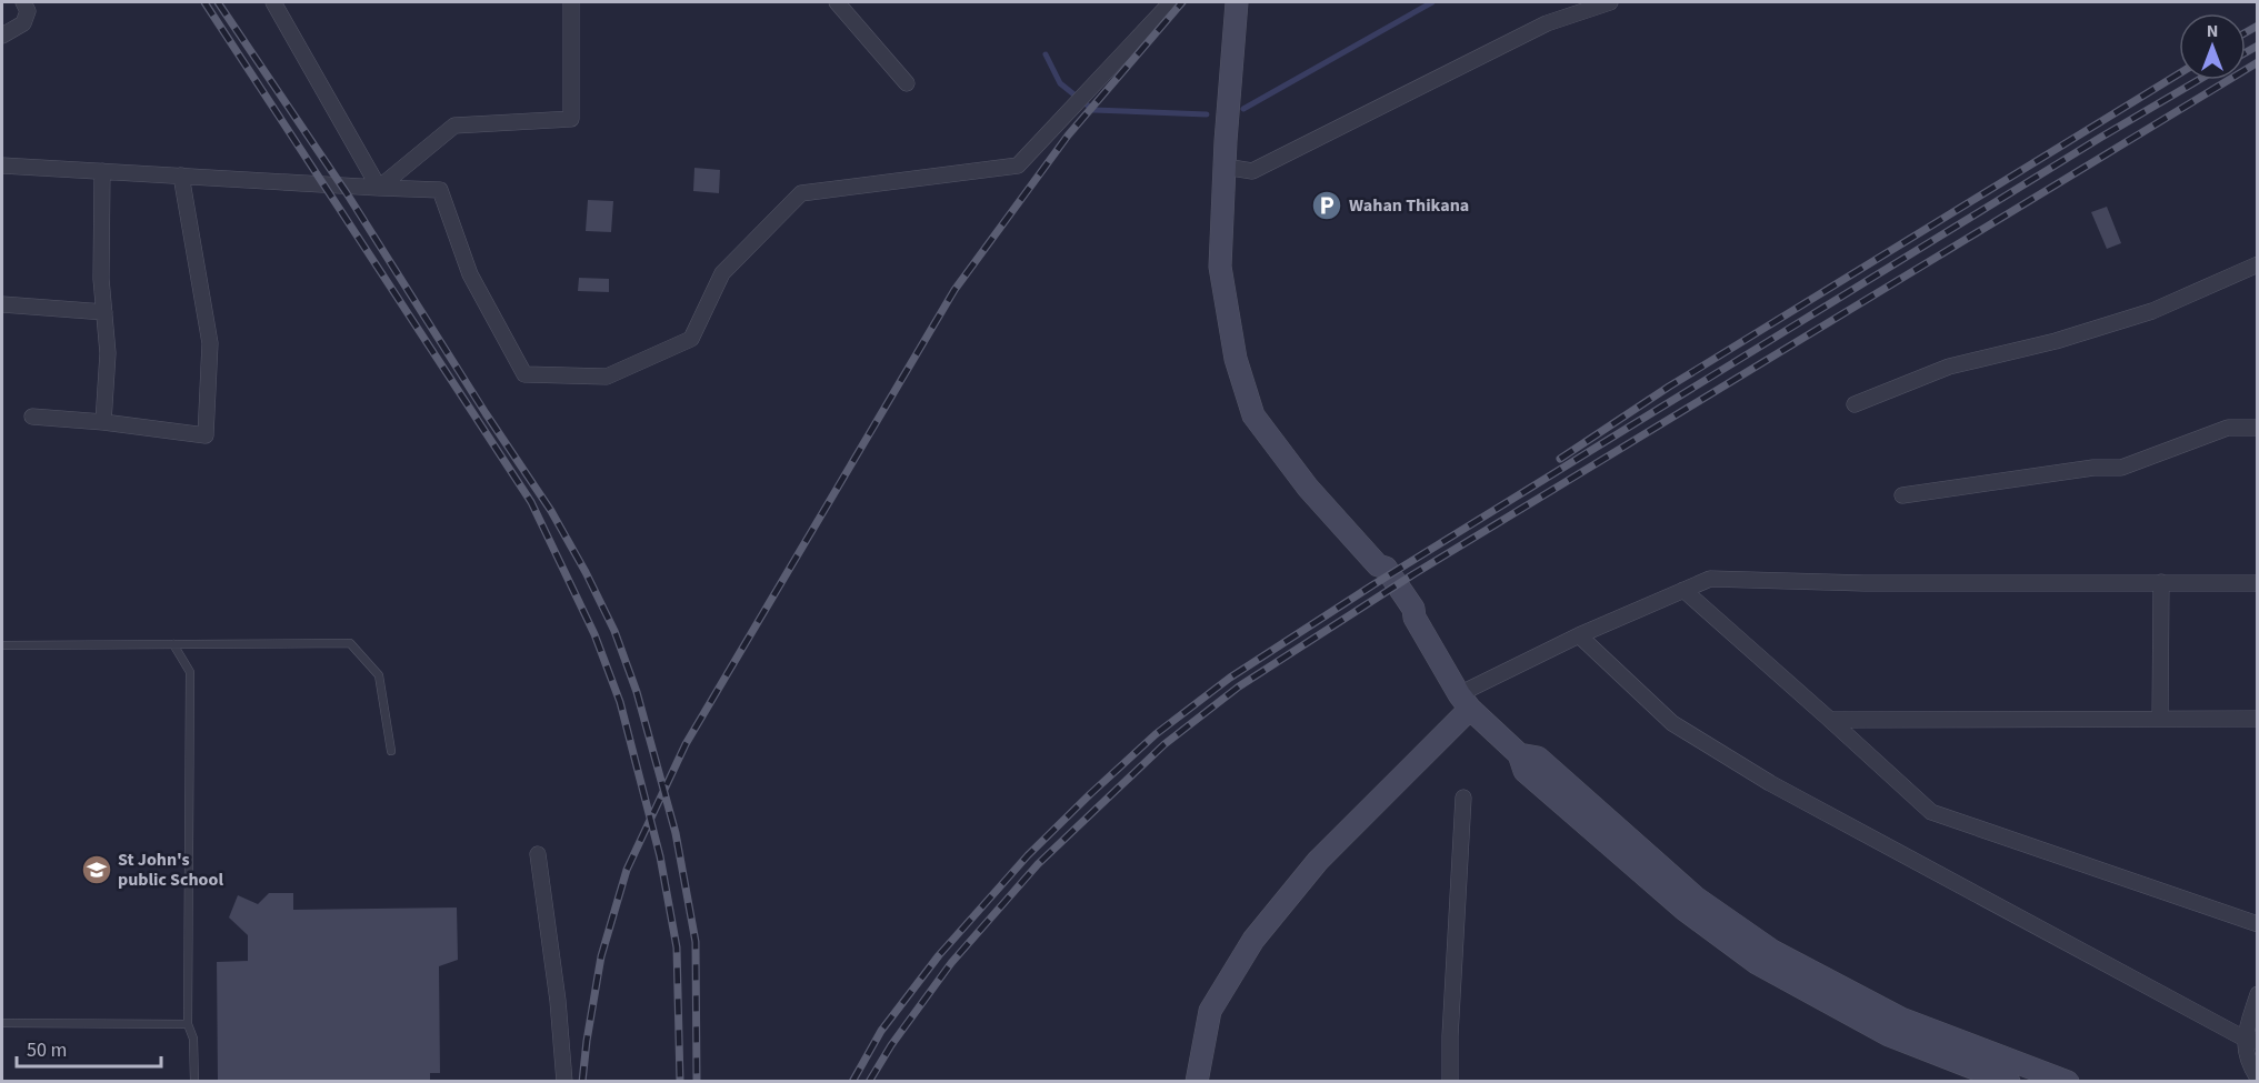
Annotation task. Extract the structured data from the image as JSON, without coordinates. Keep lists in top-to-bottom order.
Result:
{
  "places": {
    "parking": ["Wahan Thikana"],
    "school or university": ["St John's public School"]
  },
  "scale_bar": "50 m",
  "north": "top"
}
